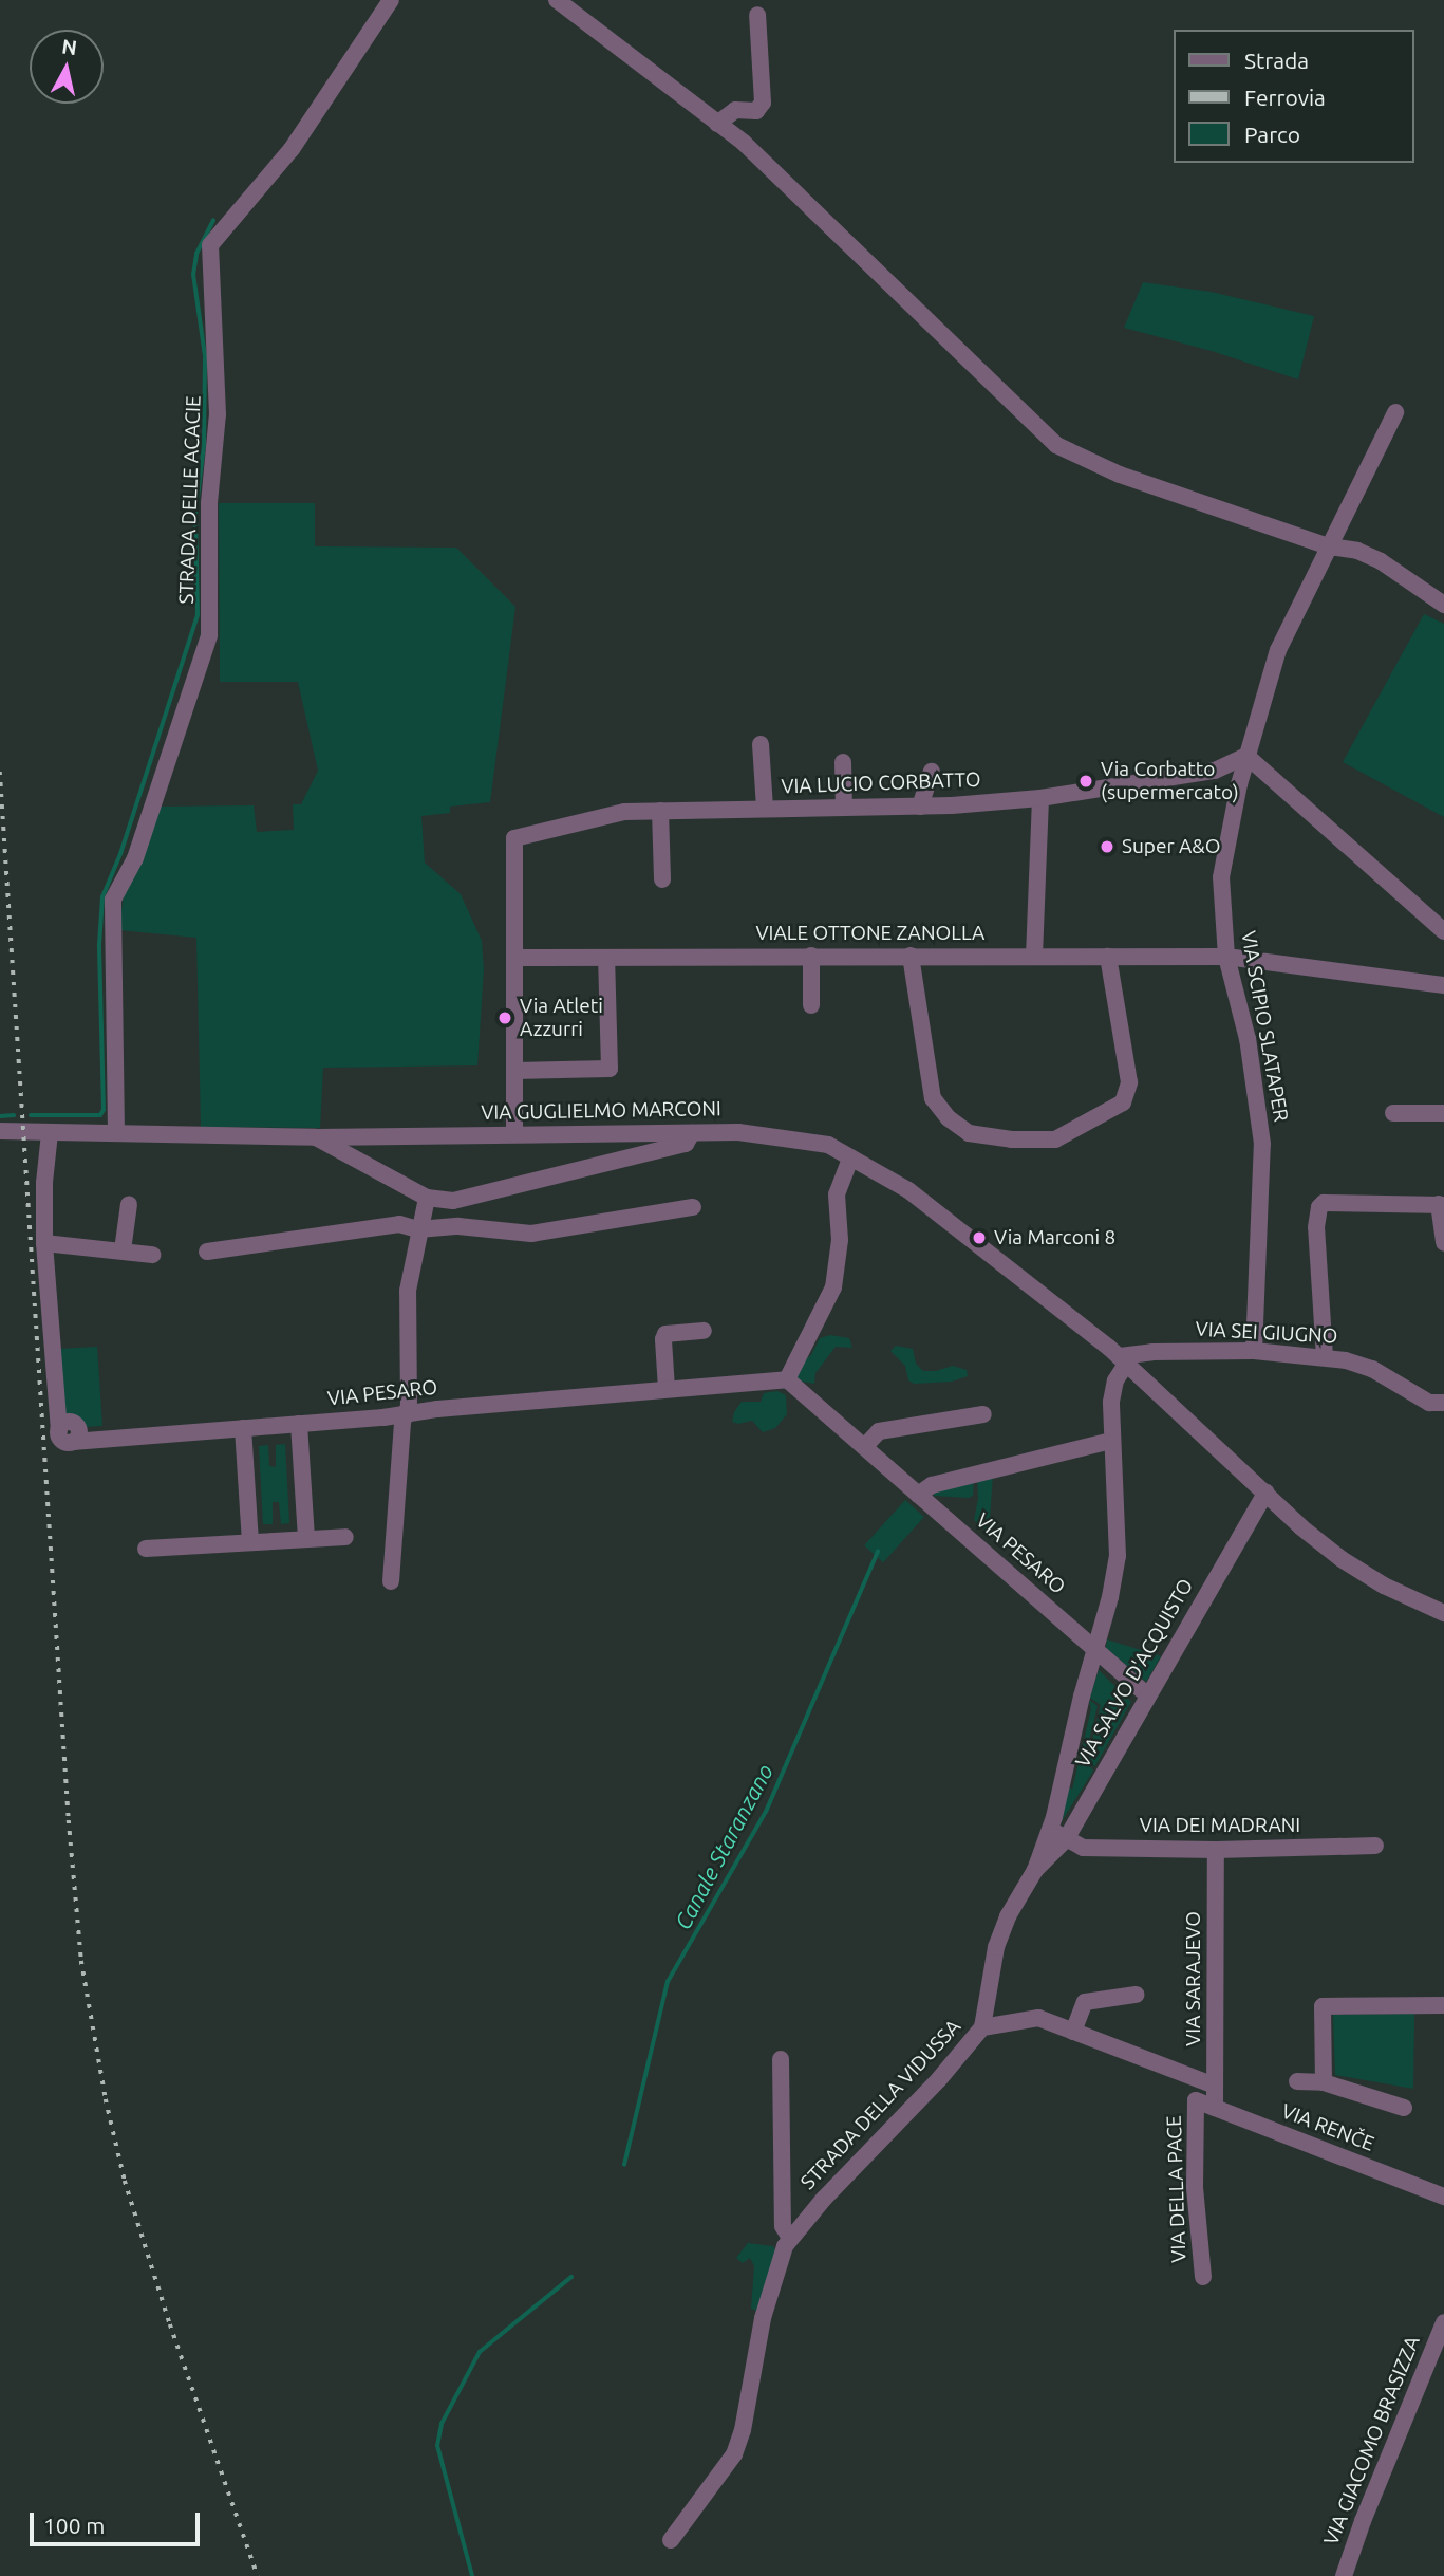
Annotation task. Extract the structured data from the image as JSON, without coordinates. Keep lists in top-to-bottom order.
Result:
{
  "streets": {
    "street": [
      "STRADA DELLE ACACIE",
      "VIA LUCIO CORBATTO",
      "VIALE OTTONE ZANOLLA",
      "VIA SCIPIO SLATAPER",
      "VIA GUGLIELMO MARCONI",
      "VIA SEI GIUGNO",
      "VIA PESARO",
      "VIA SALVO D'ACQUISTO",
      "VIA DEI MADRANI",
      "VIA SARAJEVO",
      "STRADA DELLA VIDUSSA",
      "VIA RENČE",
      "VIA DELLA PACE",
      "VIA GIACOMO BRASIZZA"
    ]
  },
  "crossings": [
    ["STRADA DELLE ACACIE", "VIA GUGLIELMO MARCONI"],
    ["VIA LUCIO CORBATTO", "VIALE OTTONE ZANOLLA"],
    ["VIA LUCIO CORBATTO", "VIA SCIPIO SLATAPER"],
    ["VIALE OTTONE ZANOLLA", "VIA SCIPIO SLATAPER"],
    ["VIA SCIPIO SLATAPER", "VIA SEI GIUGNO"],
    ["VIA GUGLIELMO MARCONI", "VIA SEI GIUGNO"],
    ["VIA GUGLIELMO MARCONI", "VIA SALVO D'ACQUISTO"],
    ["VIA GUGLIELMO MARCONI", "STRADA DELLA VIDUSSA"],
    ["VIA SEI GIUGNO", "STRADA DELLA VIDUSSA"],
    ["VIA PESARO", "VIA SALVO D'ACQUISTO"],
    ["VIA PESARO", "STRADA DELLA VIDUSSA"],
    ["VIA SALVO D'ACQUISTO", "VIA DEI MADRANI"],
    ["VIA SALVO D'ACQUISTO", "STRADA DELLA VIDUSSA"],
    ["VIA DEI MADRANI", "VIA SARAJEVO"],
    ["VIA SARAJEVO", "VIA RENČE"],
    ["VIA RENČE", "VIA DELLA PACE"]
  ],
  "water": ["Canale Staranzano"],
  "places": [
    "Via Corbatto (supermercato)",
    "Super A&O",
    "Via Atleti Azzurri",
    "Via Marconi 8"
  ],
  "legend": ["Strada", "Ferrovia", "Parco"],
  "scale_bar": "100 m",
  "north": "top"
}
